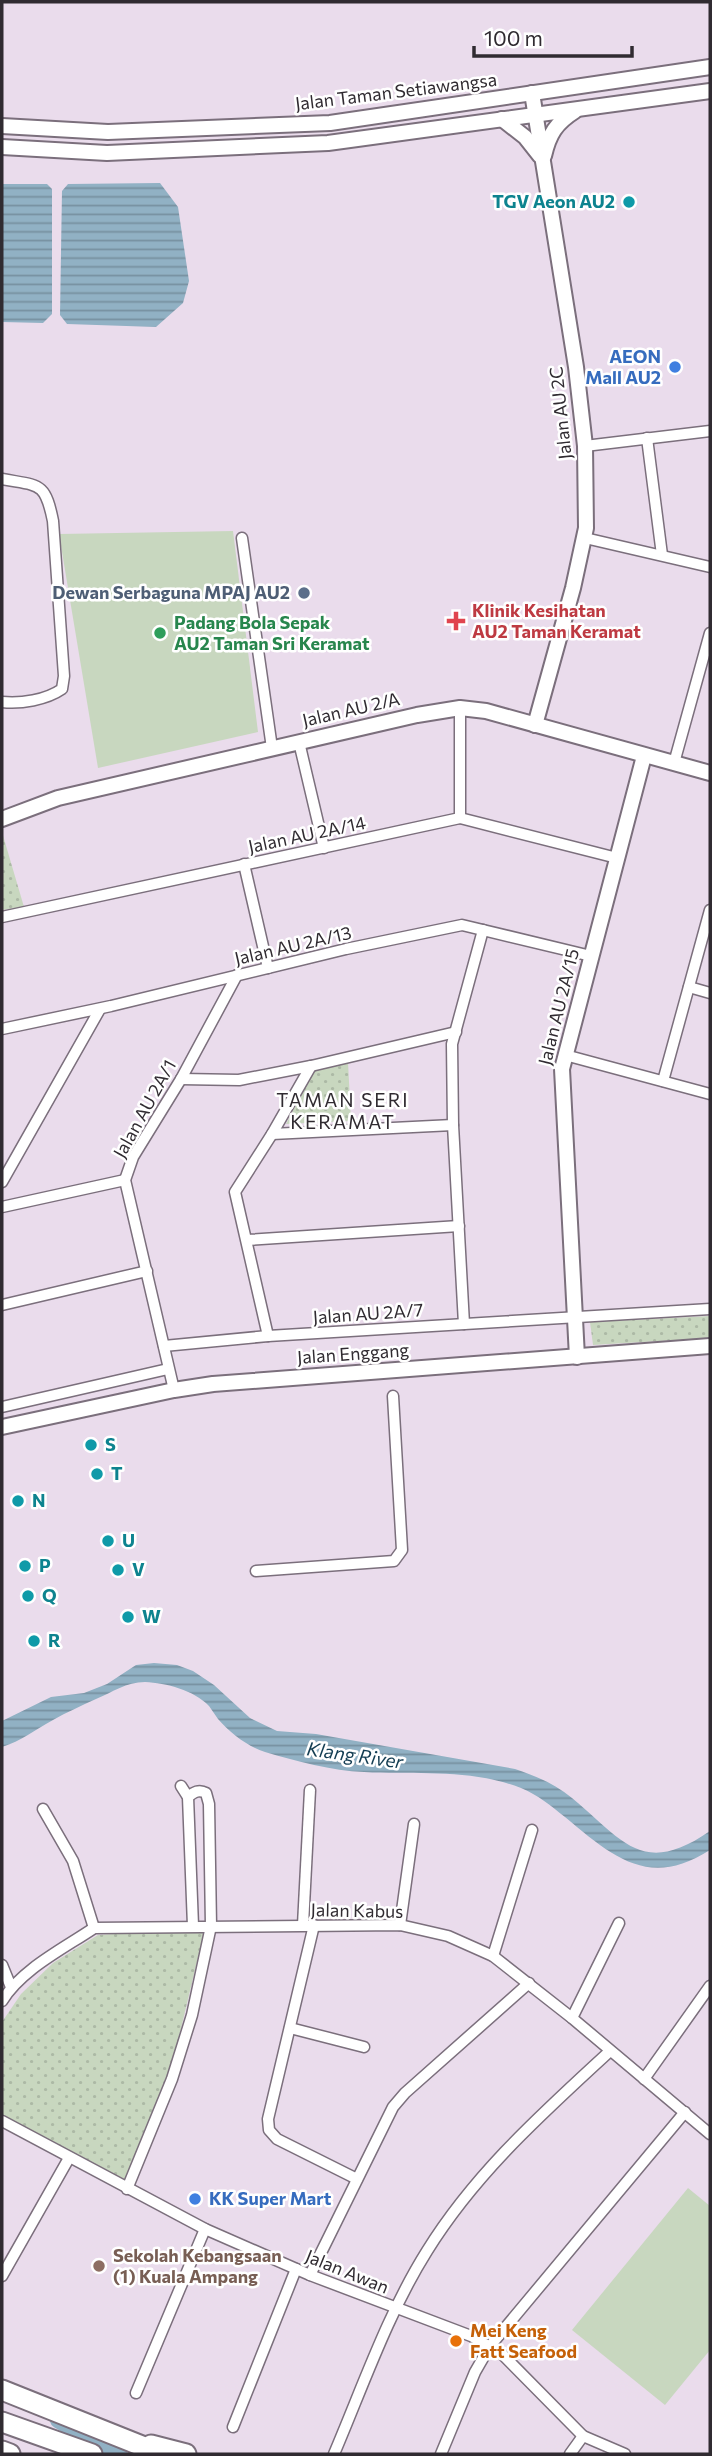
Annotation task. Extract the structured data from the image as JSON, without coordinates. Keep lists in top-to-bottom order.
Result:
{
  "streets": {
    "main road": [
      "Jalan Taman Setiawangsa",
      "Jalan AU 2C",
      "Jalan AU 2/A",
      "Jalan AU 2A/15",
      "Jalan Enggang"
    ],
    "street": [
      "Jalan AU 2A/14",
      "Jalan AU 2A/13",
      "Jalan AU 2A/1",
      "Jalan AU 2A/7",
      "Jalan Kabus",
      "Jalan Awan"
    ]
  },
  "crossings": [
    ["Jalan Taman Setiawangsa", "Jalan AU 2C"],
    ["Jalan AU 2C", "Jalan AU 2/A"],
    ["Jalan AU 2/A", "Jalan AU 2A/15"],
    ["Jalan AU 2A/14", "Jalan AU 2A/15"],
    ["Jalan AU 2A/13", "Jalan AU 2A/15"],
    ["Jalan AU 2A/13", "Jalan AU 2A/1"],
    ["Jalan AU 2A/15", "Jalan AU 2A/7"],
    ["Jalan AU 2A/15", "Jalan Enggang"],
    ["Jalan AU 2A/1", "Jalan AU 2A/7"],
    ["Jalan AU 2A/1", "Jalan Enggang"]
  ],
  "districts": ["TAMAN SERI KERAMAT"],
  "water": ["Klang River"],
  "places": {
    "other": [
      "TGV Aeon AU2",
      "AEON Mall AU2",
      "Dewan Serbaguna MPAJ AU2",
      "Padang Bola Sepak AU2 Taman Sri Keramat",
      "S",
      "T",
      "N",
      "U",
      "P",
      "V",
      "Q",
      "W",
      "R",
      "KK Super Mart",
      "Sekolah Kebangsaan (1) Kuala Ampang",
      "Mei Keng Fatt Seafood"
    ],
    "health": ["Klinik Kesihatan AU2 Taman Keramat"]
  },
  "scale_bar": "100 m"
}
